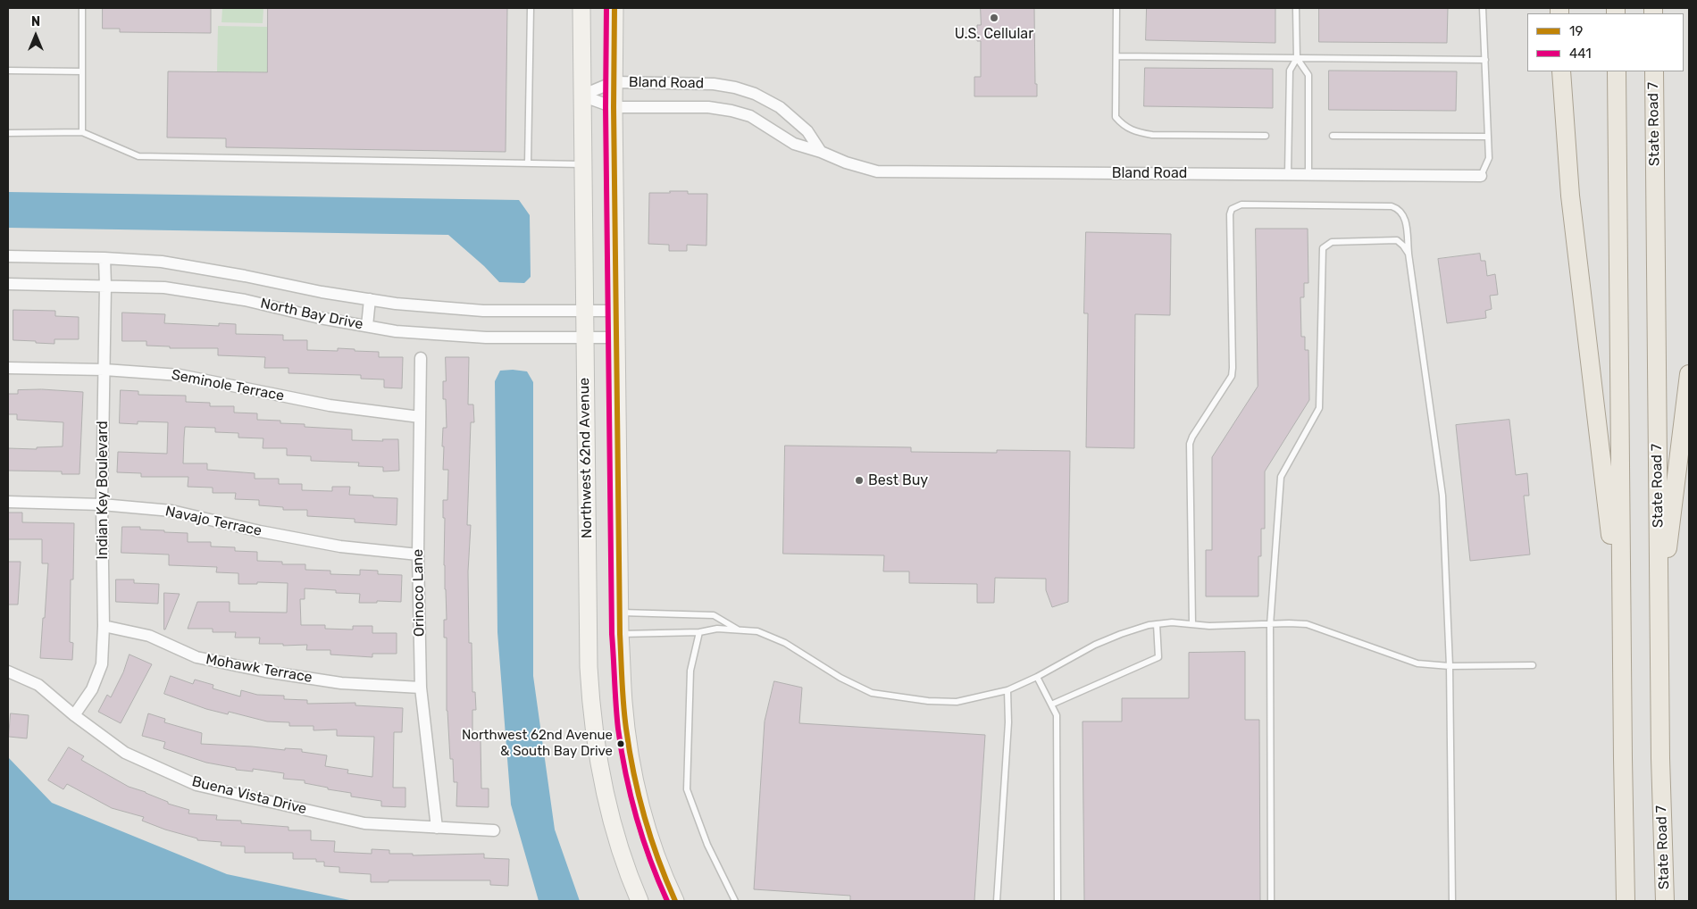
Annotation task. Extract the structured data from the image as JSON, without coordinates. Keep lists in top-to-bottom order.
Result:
{
  "streets": {
    "main road": ["State Road 7"],
    "street": [
      "Bland Road",
      "North Bay Drive",
      "Seminole Terrace",
      "Northwest 62nd Avenue",
      "Indian Key Boulevard",
      "Navajo Terrace",
      "Orinoco Lane",
      "Mohawk Terrace",
      "Buena Vista Drive"
    ]
  },
  "crossings": [
    ["Bland Road", "Northwest 62nd Avenue"],
    ["North Bay Drive", "Northwest 62nd Avenue"],
    ["North Bay Drive", "Indian Key Boulevard"],
    ["Seminole Terrace", "Indian Key Boulevard"],
    ["Seminole Terrace", "Orinoco Lane"],
    ["Indian Key Boulevard", "Navajo Terrace"],
    ["Indian Key Boulevard", "Mohawk Terrace"],
    ["Indian Key Boulevard", "Buena Vista Drive"],
    ["Navajo Terrace", "Orinoco Lane"],
    ["Orinoco Lane", "Mohawk Terrace"],
    ["Orinoco Lane", "Buena Vista Drive"]
  ],
  "places": ["U.S. Cellular", "Best Buy", "Northwest 62nd Avenue & South Bay Drive"],
  "lines": ["transit line 19", "transit line 441"],
  "legend": ["19", "441"],
  "north": "top"
}
